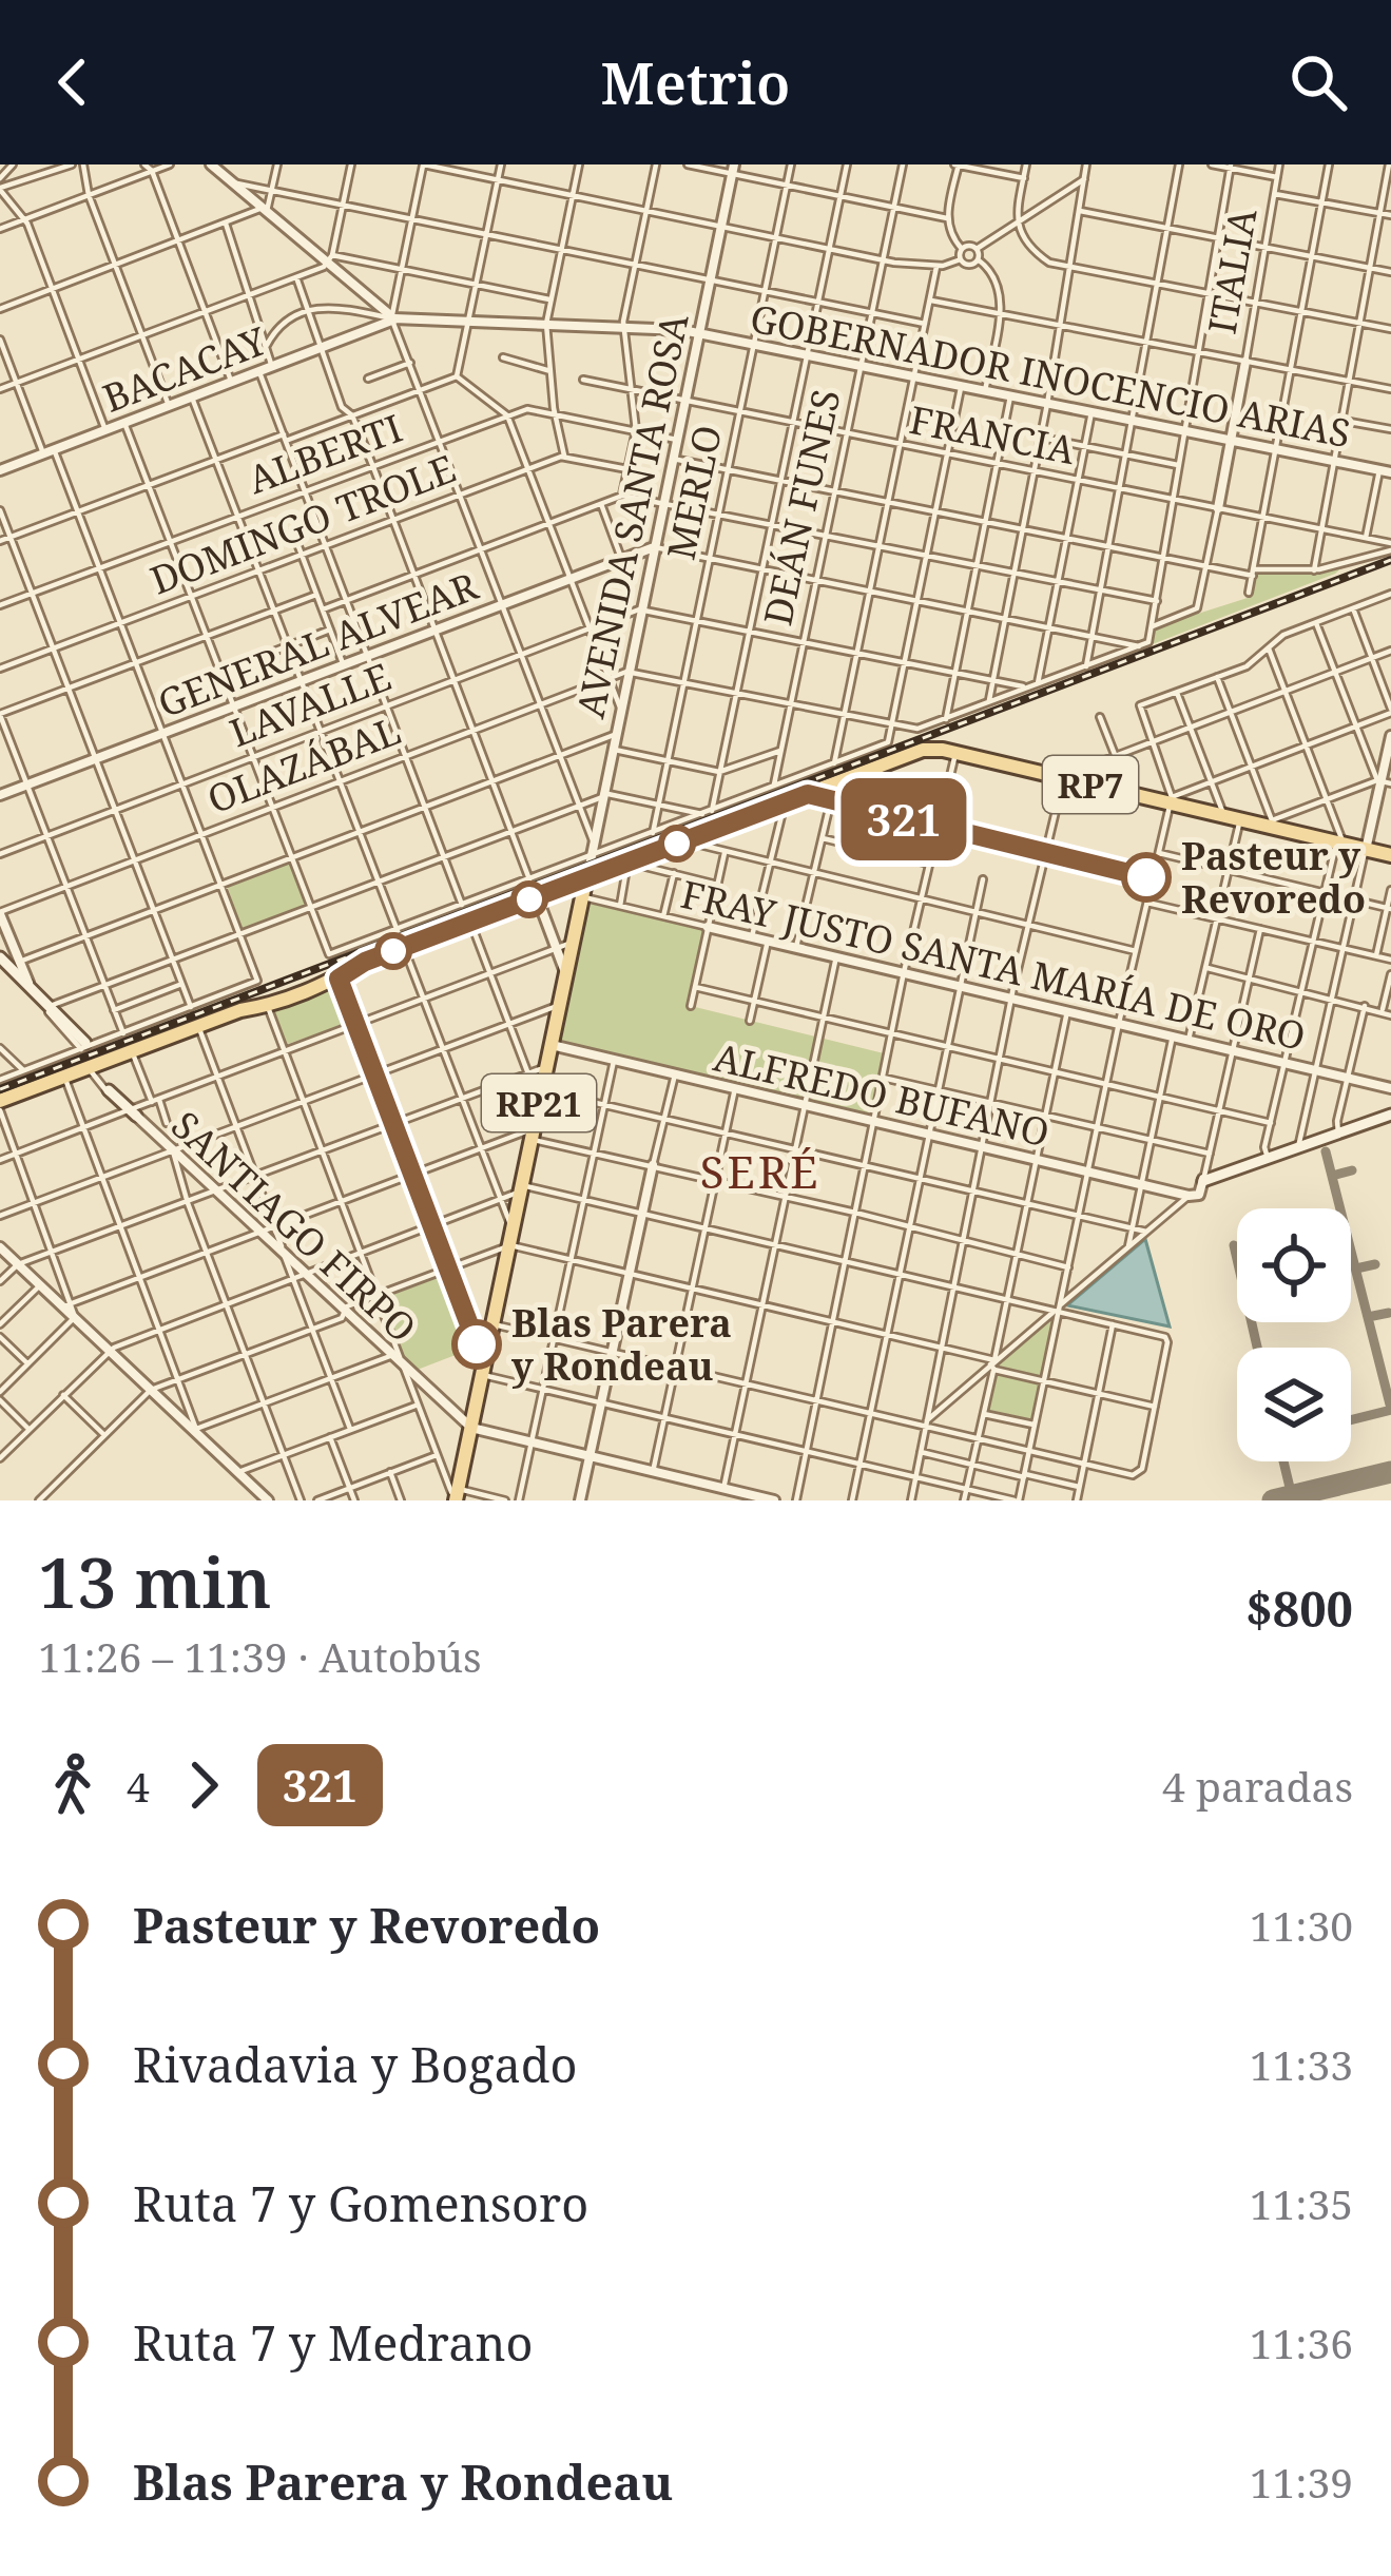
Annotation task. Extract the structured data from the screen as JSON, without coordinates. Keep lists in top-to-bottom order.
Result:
{
  "streets": {
    "main road": ["RP7", "RP21"],
    "street": [
      "ITALIA",
      "BACACAY",
      "GOBERNADOR INOCENCIO ARIAS",
      "FRANCIA",
      "ALBERTI",
      "MERLO",
      "DEÁN FUNES",
      "AVENIDA SANTA ROSA",
      "DOMINGO TROLE",
      "GENERAL ALVEAR",
      "LAVALLE",
      "OLAZÁBAL",
      "FRAY JUSTO SANTA MARÍA DE ORO",
      "ALFREDO BUFANO",
      "SANTIAGO FIRPO"
    ]
  },
  "crossings": [
    ["ITALIA", "GOBERNADOR INOCENCIO ARIAS"],
    ["ITALIA", "FRANCIA"],
    ["BACACAY", "GOBERNADOR INOCENCIO ARIAS"],
    ["GOBERNADOR INOCENCIO ARIAS", "MERLO"],
    ["GOBERNADOR INOCENCIO ARIAS", "DEÁN FUNES"],
    ["GOBERNADOR INOCENCIO ARIAS", "AVENIDA SANTA ROSA"],
    ["FRANCIA", "MERLO"],
    ["FRANCIA", "DEÁN FUNES"],
    ["FRANCIA", "AVENIDA SANTA ROSA"],
    ["ALBERTI", "AVENIDA SANTA ROSA"],
    ["AVENIDA SANTA ROSA", "GENERAL ALVEAR"],
    ["AVENIDA SANTA ROSA", "LAVALLE"],
    ["AVENIDA SANTA ROSA", "OLAZÁBAL"],
    ["AVENIDA SANTA ROSA", "RP7"],
    ["AVENIDA SANTA ROSA", "RP21"],
    ["RP7", "RP21"],
    ["FRAY JUSTO SANTA MARÍA DE ORO", "RP21"],
    ["ALFREDO BUFANO", "RP21"],
    ["RP21", "SANTIAGO FIRPO"]
  ],
  "districts": ["SERÉ"],
  "places": ["Pasteur y Revoredo", "Blas Parera y Rondeau"],
  "lines": ["bus line 321"],
  "page": {
    "header": "Metrio",
    "on_map": "321",
    "heading": ["13 min", "11:26 – 11:39 · Autobús", "$800"],
    "legs": ["4", "321", "4 paradas"],
    "list": [
      {
        "name": "Pasteur y Revoredo",
        "value": "11:30"
      },
      {
        "name": "Rivadavia y Bogado",
        "value": "11:33"
      },
      {
        "name": "Ruta 7 y Gomensoro",
        "value": "11:35"
      },
      {
        "name": "Ruta 7 y Medrano",
        "value": "11:36"
      },
      {
        "name": "Blas Parera y Rondeau",
        "value": "11:39"
      }
    ]
  }
}
